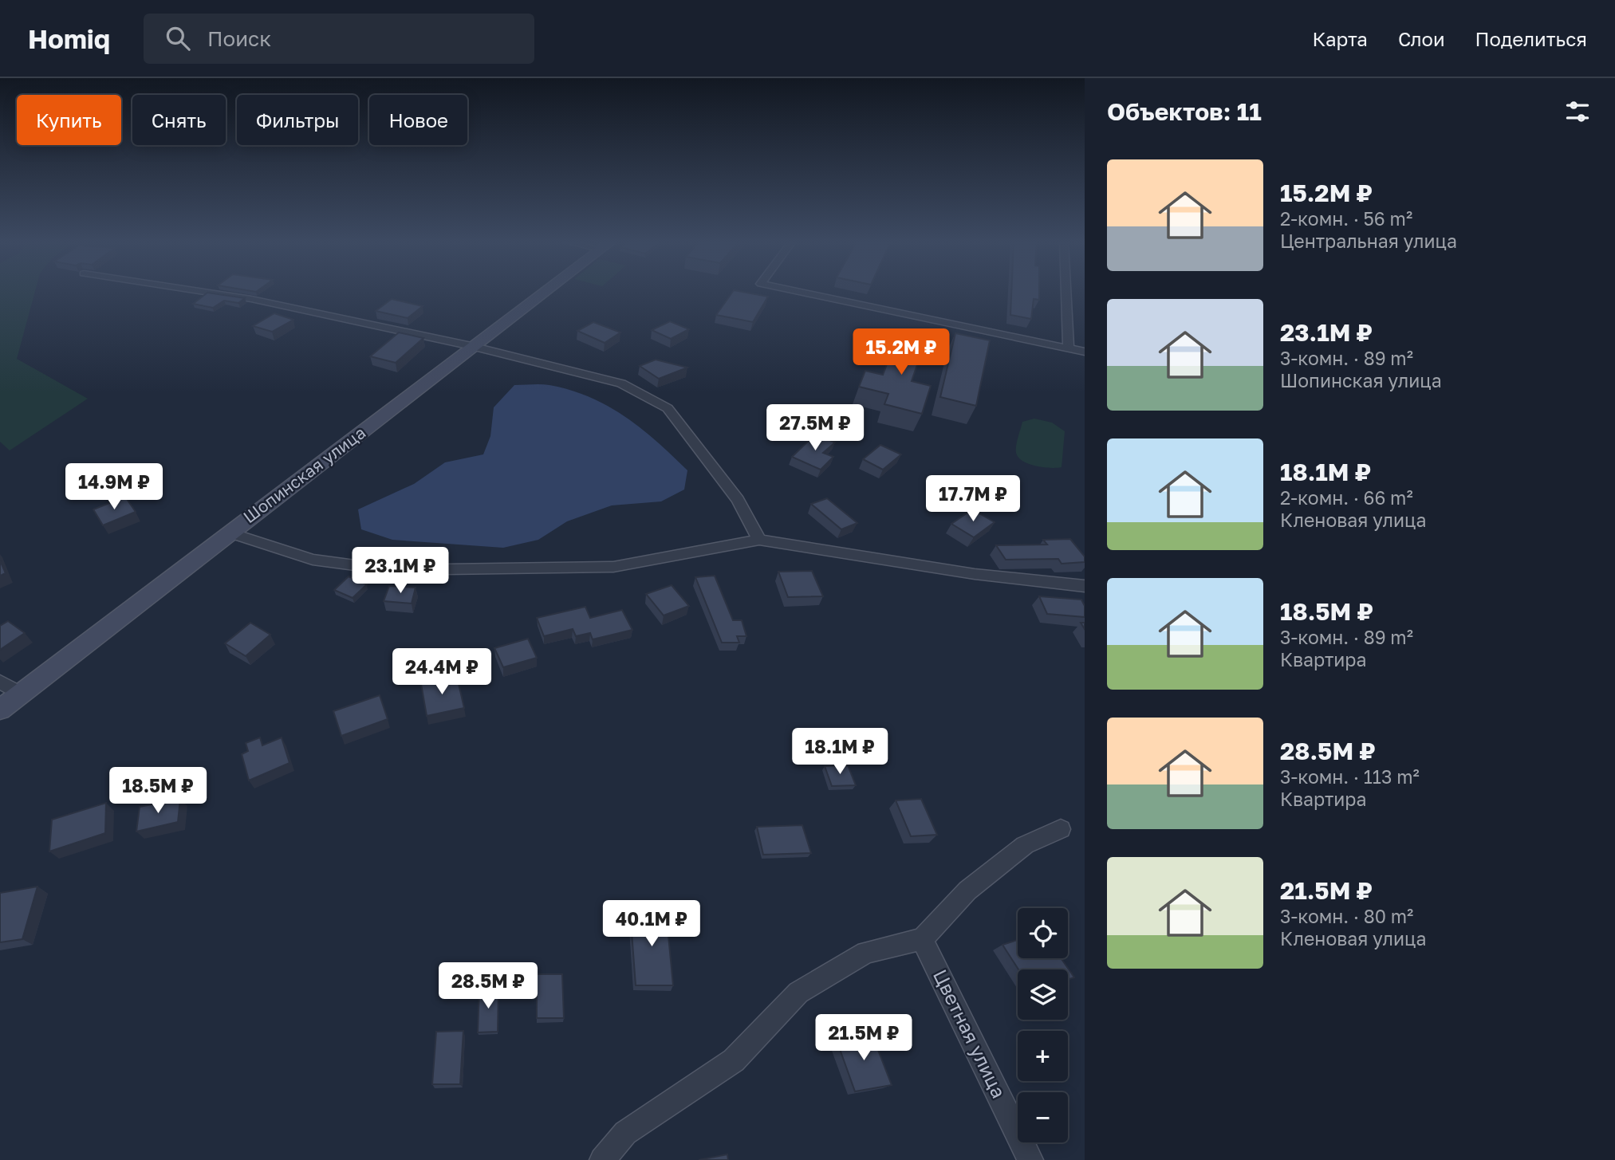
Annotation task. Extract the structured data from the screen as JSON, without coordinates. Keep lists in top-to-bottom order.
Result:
{
  "streets": {
    "street": ["Шопинская улица", "Цветная улица"]
  },
  "page": {
    "header": "Homiq",
    "search": "Поиск",
    "nav": ["Карта", "Слои", "Поделиться"],
    "heading": "Объектов: 11",
    "chip": [
      "Купить",
      "Снять",
      "Фильтры",
      "Новое"
    ],
    "list": [
      {
        "name": "15.2M ₽",
        "note": "2-комн. · 56 m² · Центральная улица"
      },
      {
        "name": "23.1M ₽",
        "note": "3-комн. · 89 m² · Шопинская улица"
      },
      {
        "name": "18.1M ₽",
        "note": "2-комн. · 66 m² · Кленовая улица"
      },
      {
        "name": "18.5M ₽",
        "note": "3-комн. · 89 m² · Квартира"
      },
      {
        "name": "28.5M ₽",
        "note": "3-комн. · 113 m² · Квартира"
      },
      {
        "name": "21.5M ₽",
        "note": "3-комн. · 80 m² · Кленовая улица"
      }
    ],
    "price": [
      "15.2M ₽",
      "27.5M ₽",
      "14.9M ₽",
      "17.7M ₽",
      "23.1M ₽",
      "24.4M ₽",
      "18.1M ₽",
      "18.5M ₽",
      "40.1M ₽",
      "28.5M ₽",
      "21.5M ₽"
    ],
    "map_buttons": ["+", "−"]
  }
}
